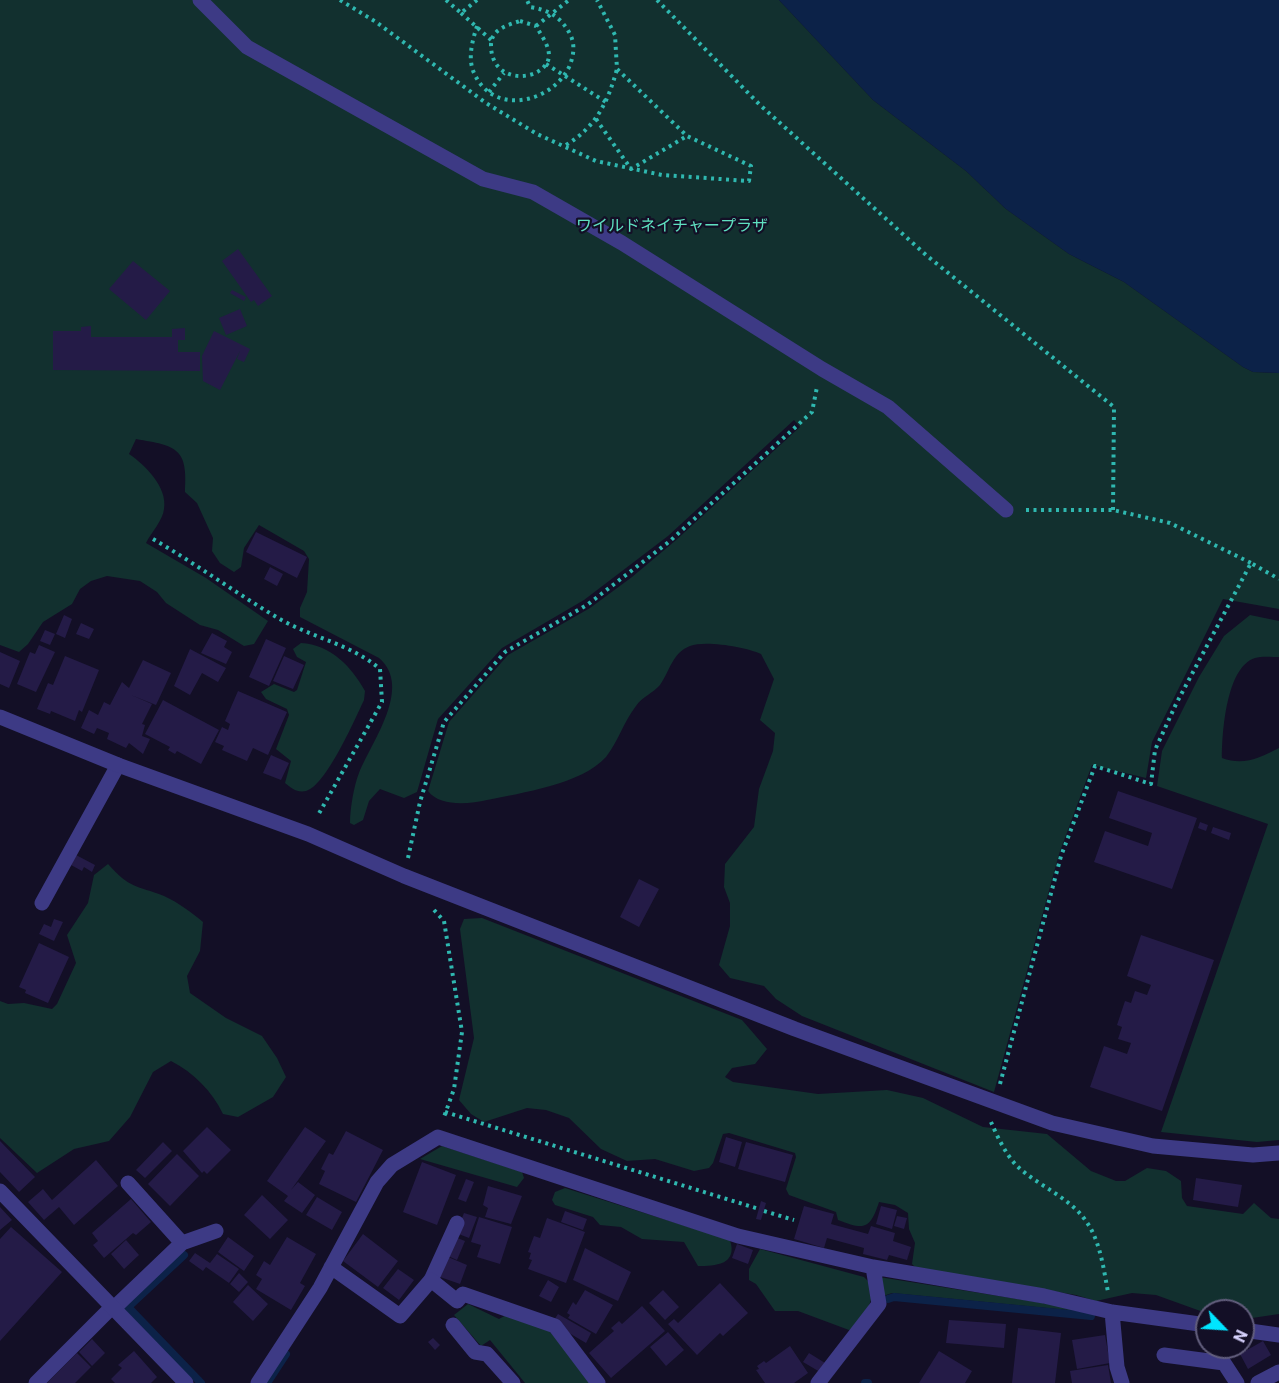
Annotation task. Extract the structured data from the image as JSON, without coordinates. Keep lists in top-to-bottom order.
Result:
{
  "parks": ["ワイルドネイチャープラザ"],
  "north": "bottom right"
}
